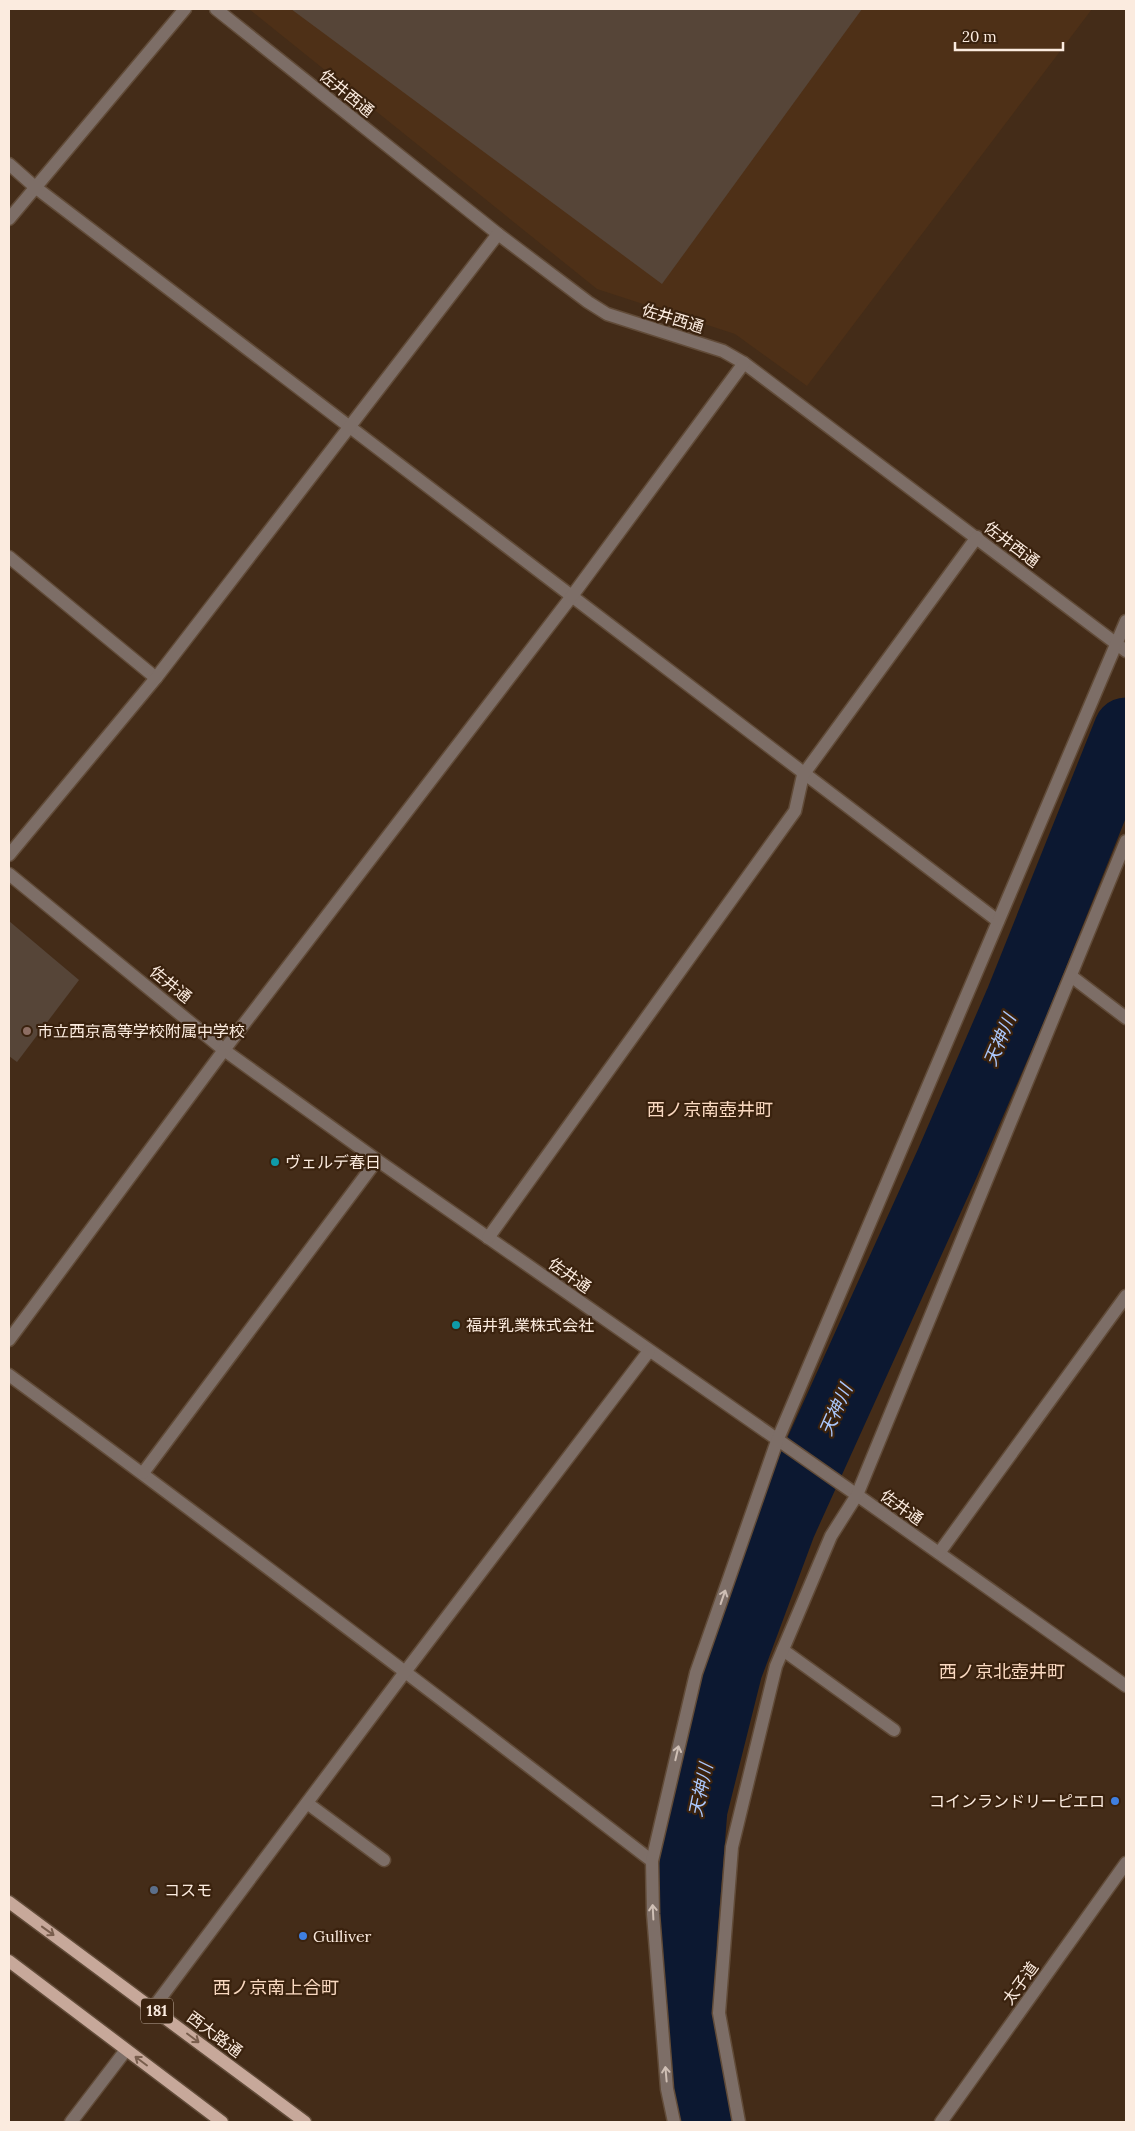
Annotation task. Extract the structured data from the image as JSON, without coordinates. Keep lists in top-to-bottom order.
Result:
{
  "streets": {
    "main road": ["181", "西大路通"],
    "street": ["佐井西通", "佐井通", "太子道"]
  },
  "districts": ["西ノ京南壺井町", "西ノ京北壺井町", "西ノ京南上合町"],
  "water": ["天神川"],
  "places": [
    "市立西京高等学校附属中学校",
    "ヴェルデ春日",
    "福井乳業株式会社",
    "コインランドリーピエロ",
    "コスモ",
    "Gulliver"
  ],
  "scale_bar": "20 m"
}
